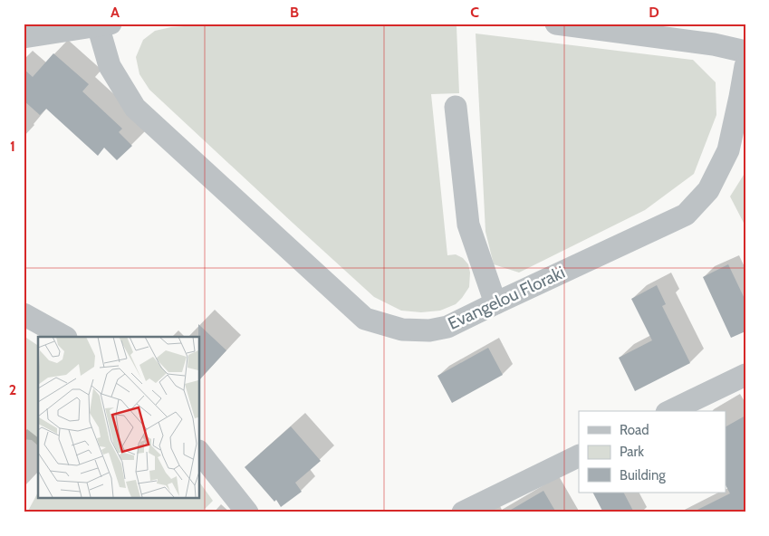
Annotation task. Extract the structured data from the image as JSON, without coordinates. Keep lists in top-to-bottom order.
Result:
{
  "streets": {
    "street": ["Evangelou Floraki"]
  },
  "legend": ["Road", "Park", "Building"],
  "grid": {
    "columns": [
      "A",
      "B",
      "C",
      "D"
    ],
    "rows": ["1", "2"]
  }
}
